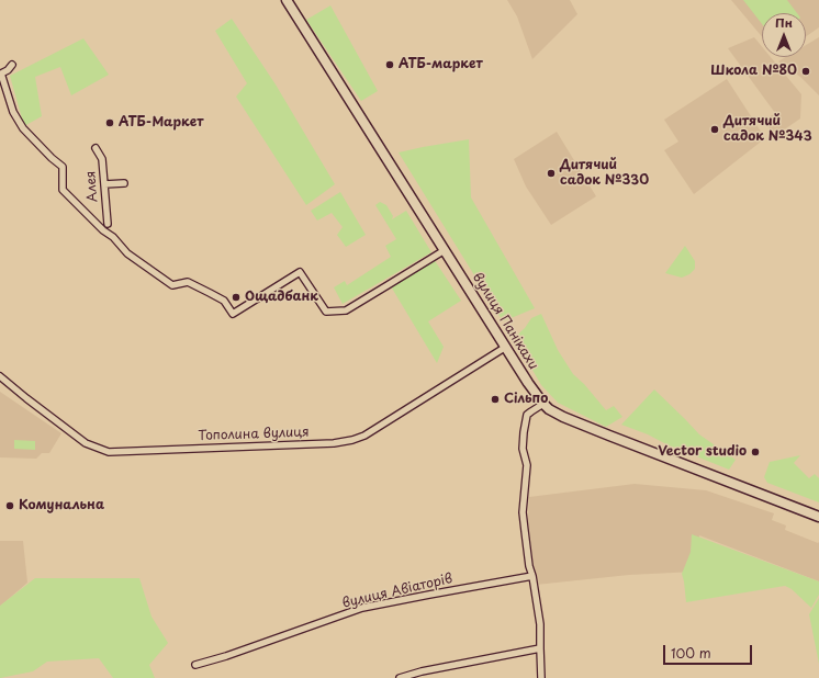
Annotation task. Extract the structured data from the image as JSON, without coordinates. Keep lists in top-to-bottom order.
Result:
{
  "streets": {
    "street": [
      "Алея",
      "вулиця Панікахи",
      "Тополина вулиця",
      "вулиця Авіаторів"
    ]
  },
  "crossings": [
    ["вулиця Панікахи", "Тополина вулиця"]
  ],
  "places": [
    "АТБ-маркет",
    "Школа №80",
    "АТБ-Маркет",
    "Дитячий садок №343",
    "Дитячий садок №330",
    "Ощадбанк",
    "Сільпо",
    "Vector studio",
    "Комунальна"
  ],
  "scale_bar": "100 m",
  "north": "top"
}
